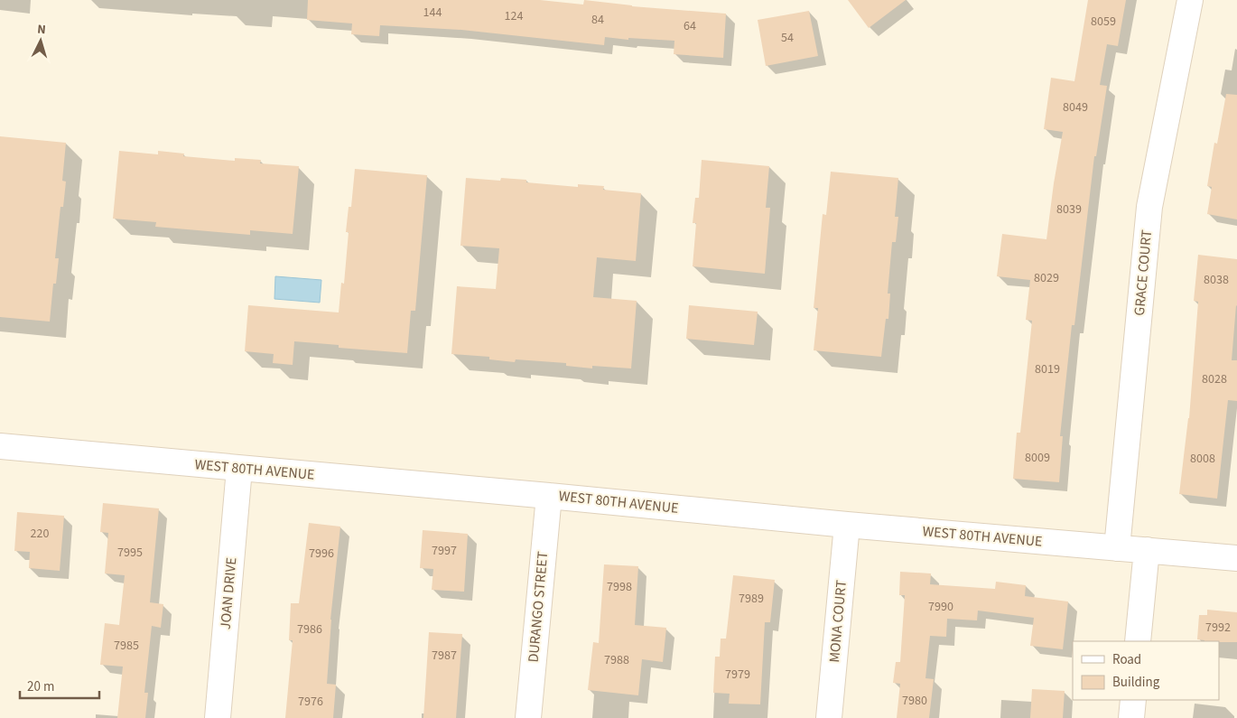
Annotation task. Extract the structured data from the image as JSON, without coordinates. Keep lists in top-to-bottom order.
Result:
{
  "streets": {
    "street": [
      "GRACE COURT",
      "WEST 80TH AVENUE",
      "JOAN DRIVE",
      "DURANGO STREET",
      "MONA COURT"
    ]
  },
  "crossings": [
    ["GRACE COURT", "WEST 80TH AVENUE"],
    ["WEST 80TH AVENUE", "JOAN DRIVE"],
    ["WEST 80TH AVENUE", "DURANGO STREET"],
    ["WEST 80TH AVENUE", "MONA COURT"]
  ],
  "house_numbers": [
    "144",
    "124",
    "84",
    "8059",
    "64",
    "54",
    "8049",
    "8039",
    "8029",
    "8038",
    "8019",
    "8028",
    "8009",
    "8008",
    "220",
    "7997",
    "7995",
    "7996",
    "7998",
    "7989",
    "7990",
    "7992",
    "7986",
    "7985",
    "7987",
    "7988",
    "7979",
    "7980",
    "7976"
  ],
  "legend": ["Road", "Building"],
  "scale_bar": "20 m",
  "north": "top"
}
